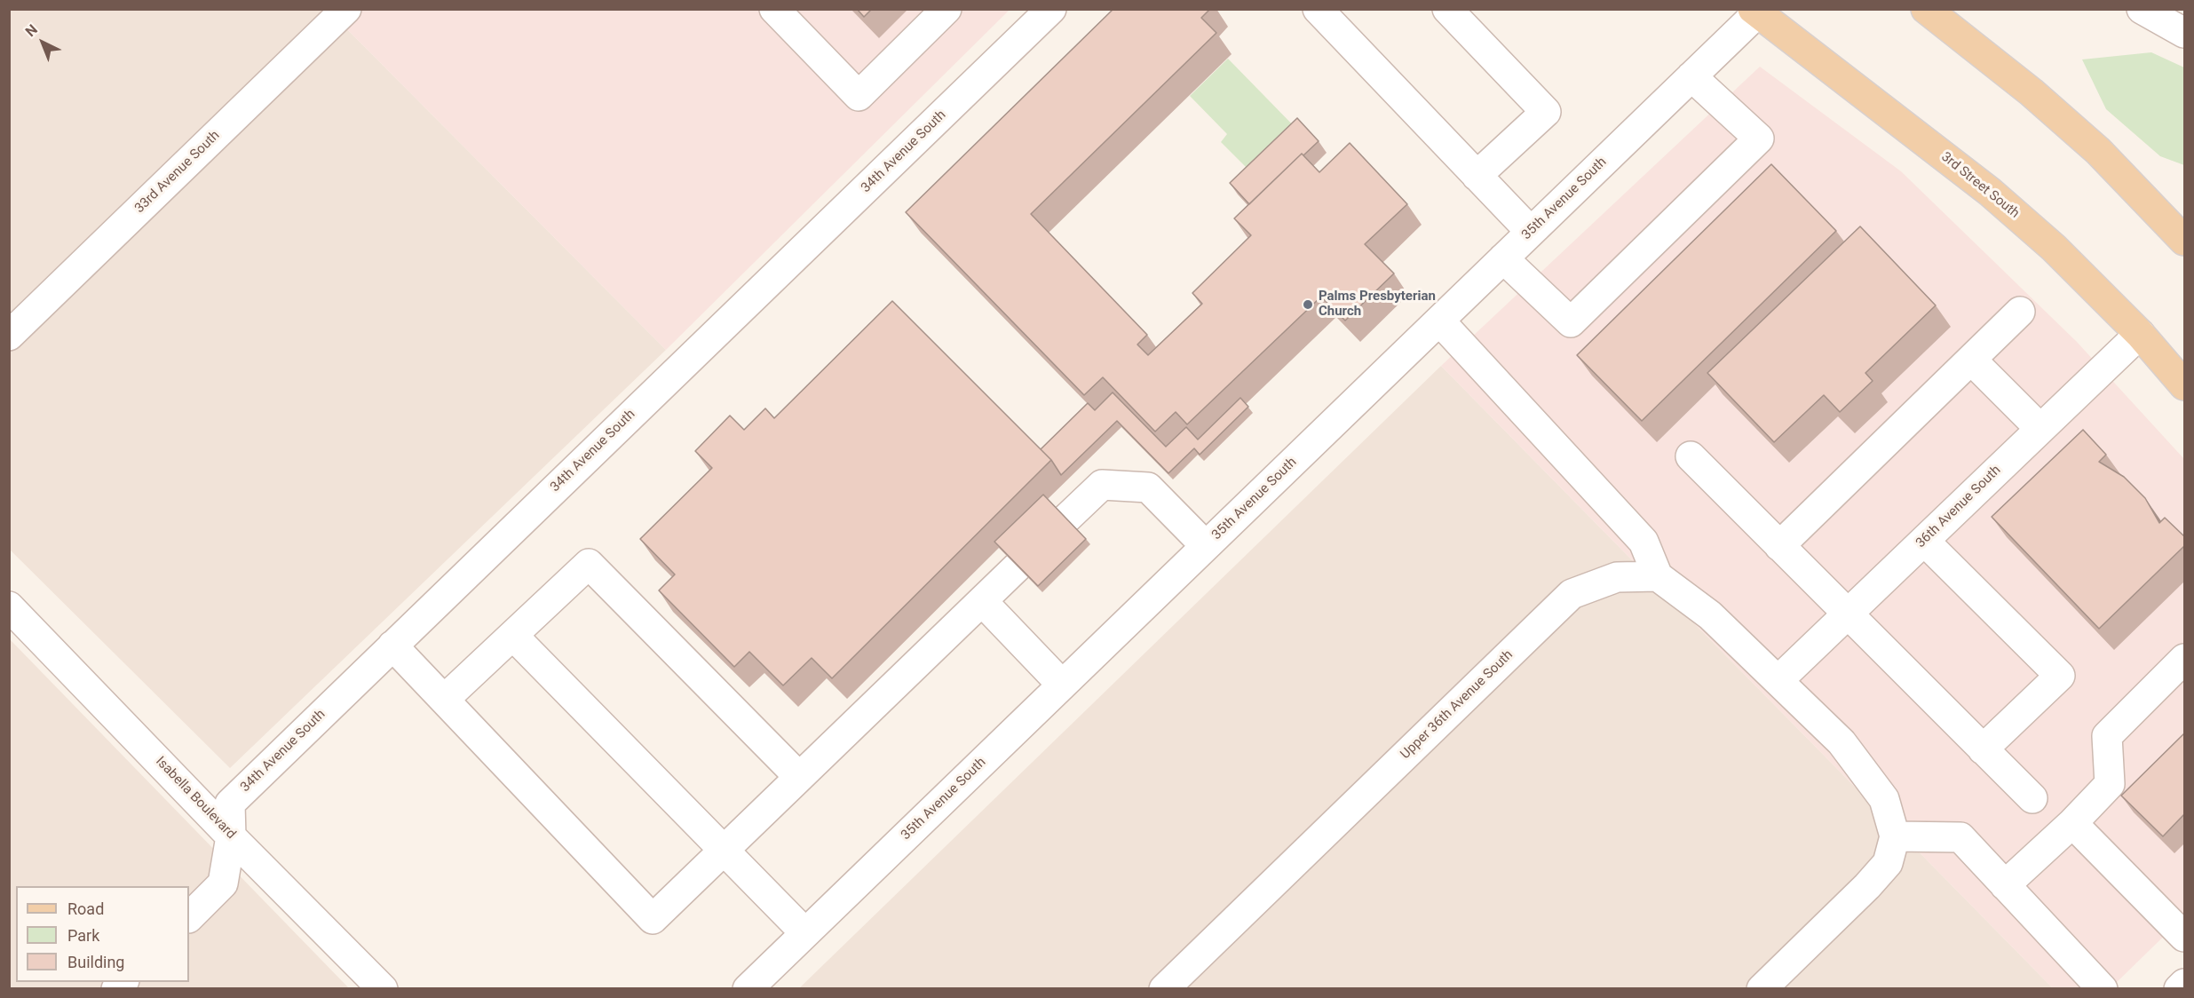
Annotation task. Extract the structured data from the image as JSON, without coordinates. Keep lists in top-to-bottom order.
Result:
{
  "streets": {
    "main road": ["3rd Street South"],
    "street": [
      "34th Avenue South",
      "33rd Avenue South",
      "35th Avenue South",
      "36th Avenue South",
      "Upper 36th Avenue South",
      "Isabella Boulevard"
    ]
  },
  "crossings": [
    ["34th Avenue South", "Isabella Boulevard"],
    ["3rd Street South", "35th Avenue South"],
    ["3rd Street South", "36th Avenue South"]
  ],
  "places": ["Palms Presbyterian Church"],
  "legend": ["Road", "Park", "Building"],
  "north": "top left"
}
